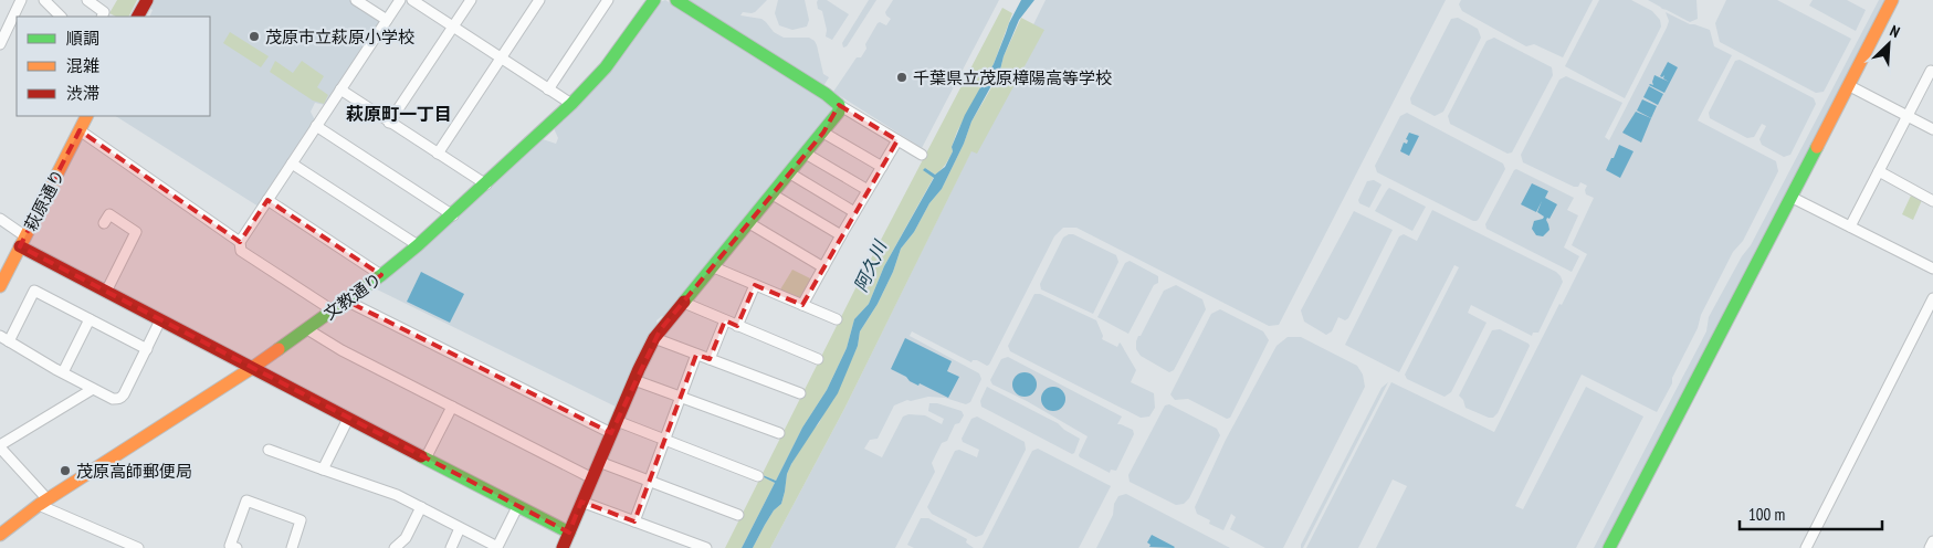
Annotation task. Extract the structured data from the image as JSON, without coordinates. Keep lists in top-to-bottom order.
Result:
{
  "streets": {
    "street": ["萩原通り", "文教通り"]
  },
  "districts": ["萩原町一丁目"],
  "water": ["阿久川"],
  "places": ["茂原市立萩原小学校", "千葉県立茂原樟陽高等学校", "茂原高師郵便局"],
  "legend": ["順調", "混雑", "渋滞"],
  "scale_bar": "100 m",
  "north": "top right"
}
